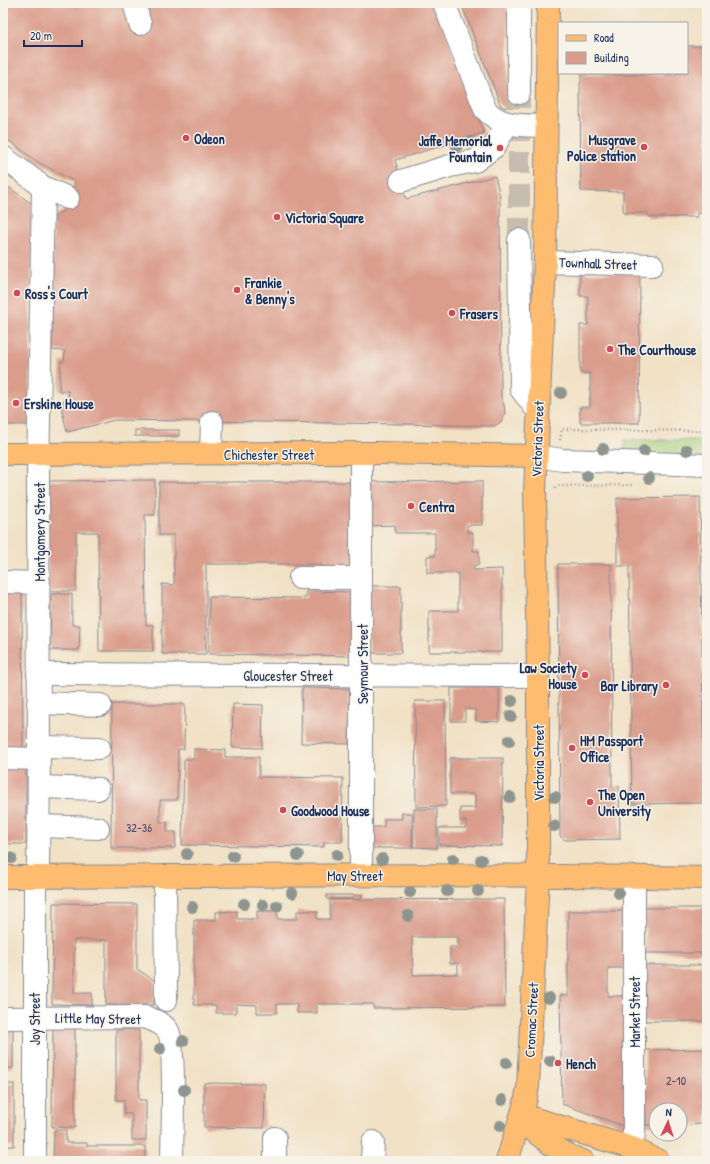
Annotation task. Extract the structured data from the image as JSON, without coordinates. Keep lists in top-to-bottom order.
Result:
{
  "streets": {
    "main road": [
      "Victoria Street",
      "Chichester Street",
      "May Street",
      "Cromac Street"
    ],
    "street": [
      "Townhall Street",
      "Montgomery Street",
      "Seymour Street",
      "Gloucester Street",
      "Market Street",
      "Little May Street",
      "Joy Street"
    ]
  },
  "crossings": [
    ["Townhall Street", "Victoria Street"],
    ["Victoria Street", "Chichester Street"],
    ["Victoria Street", "Gloucester Street"],
    ["Victoria Street", "May Street"],
    ["Victoria Street", "Cromac Street"],
    ["Chichester Street", "Montgomery Street"],
    ["Chichester Street", "Seymour Street"],
    ["Montgomery Street", "Gloucester Street"],
    ["Montgomery Street", "May Street"],
    ["Montgomery Street", "Joy Street"],
    ["Seymour Street", "Gloucester Street"],
    ["Seymour Street", "May Street"],
    ["May Street", "Market Street"],
    ["May Street", "Joy Street"],
    ["May Street", "Cromac Street"],
    ["Little May Street", "Joy Street"]
  ],
  "places": [
    "Odeon",
    "Musgrave Police station",
    "Jaffe Memorial Fountain",
    "Victoria Square",
    "Frankie & Benny's",
    "Ross's Court",
    "Frasers",
    "The Courthouse",
    "Erskine House",
    "Centra",
    "Law Society House",
    "Bar Library",
    "HM Passport Office",
    "The Open University",
    "Goodwood House",
    "Hench"
  ],
  "house_numbers": ["32-36", "2-10"],
  "legend": ["Road", "Building"],
  "scale_bar": "20 m",
  "north": "top"
}
